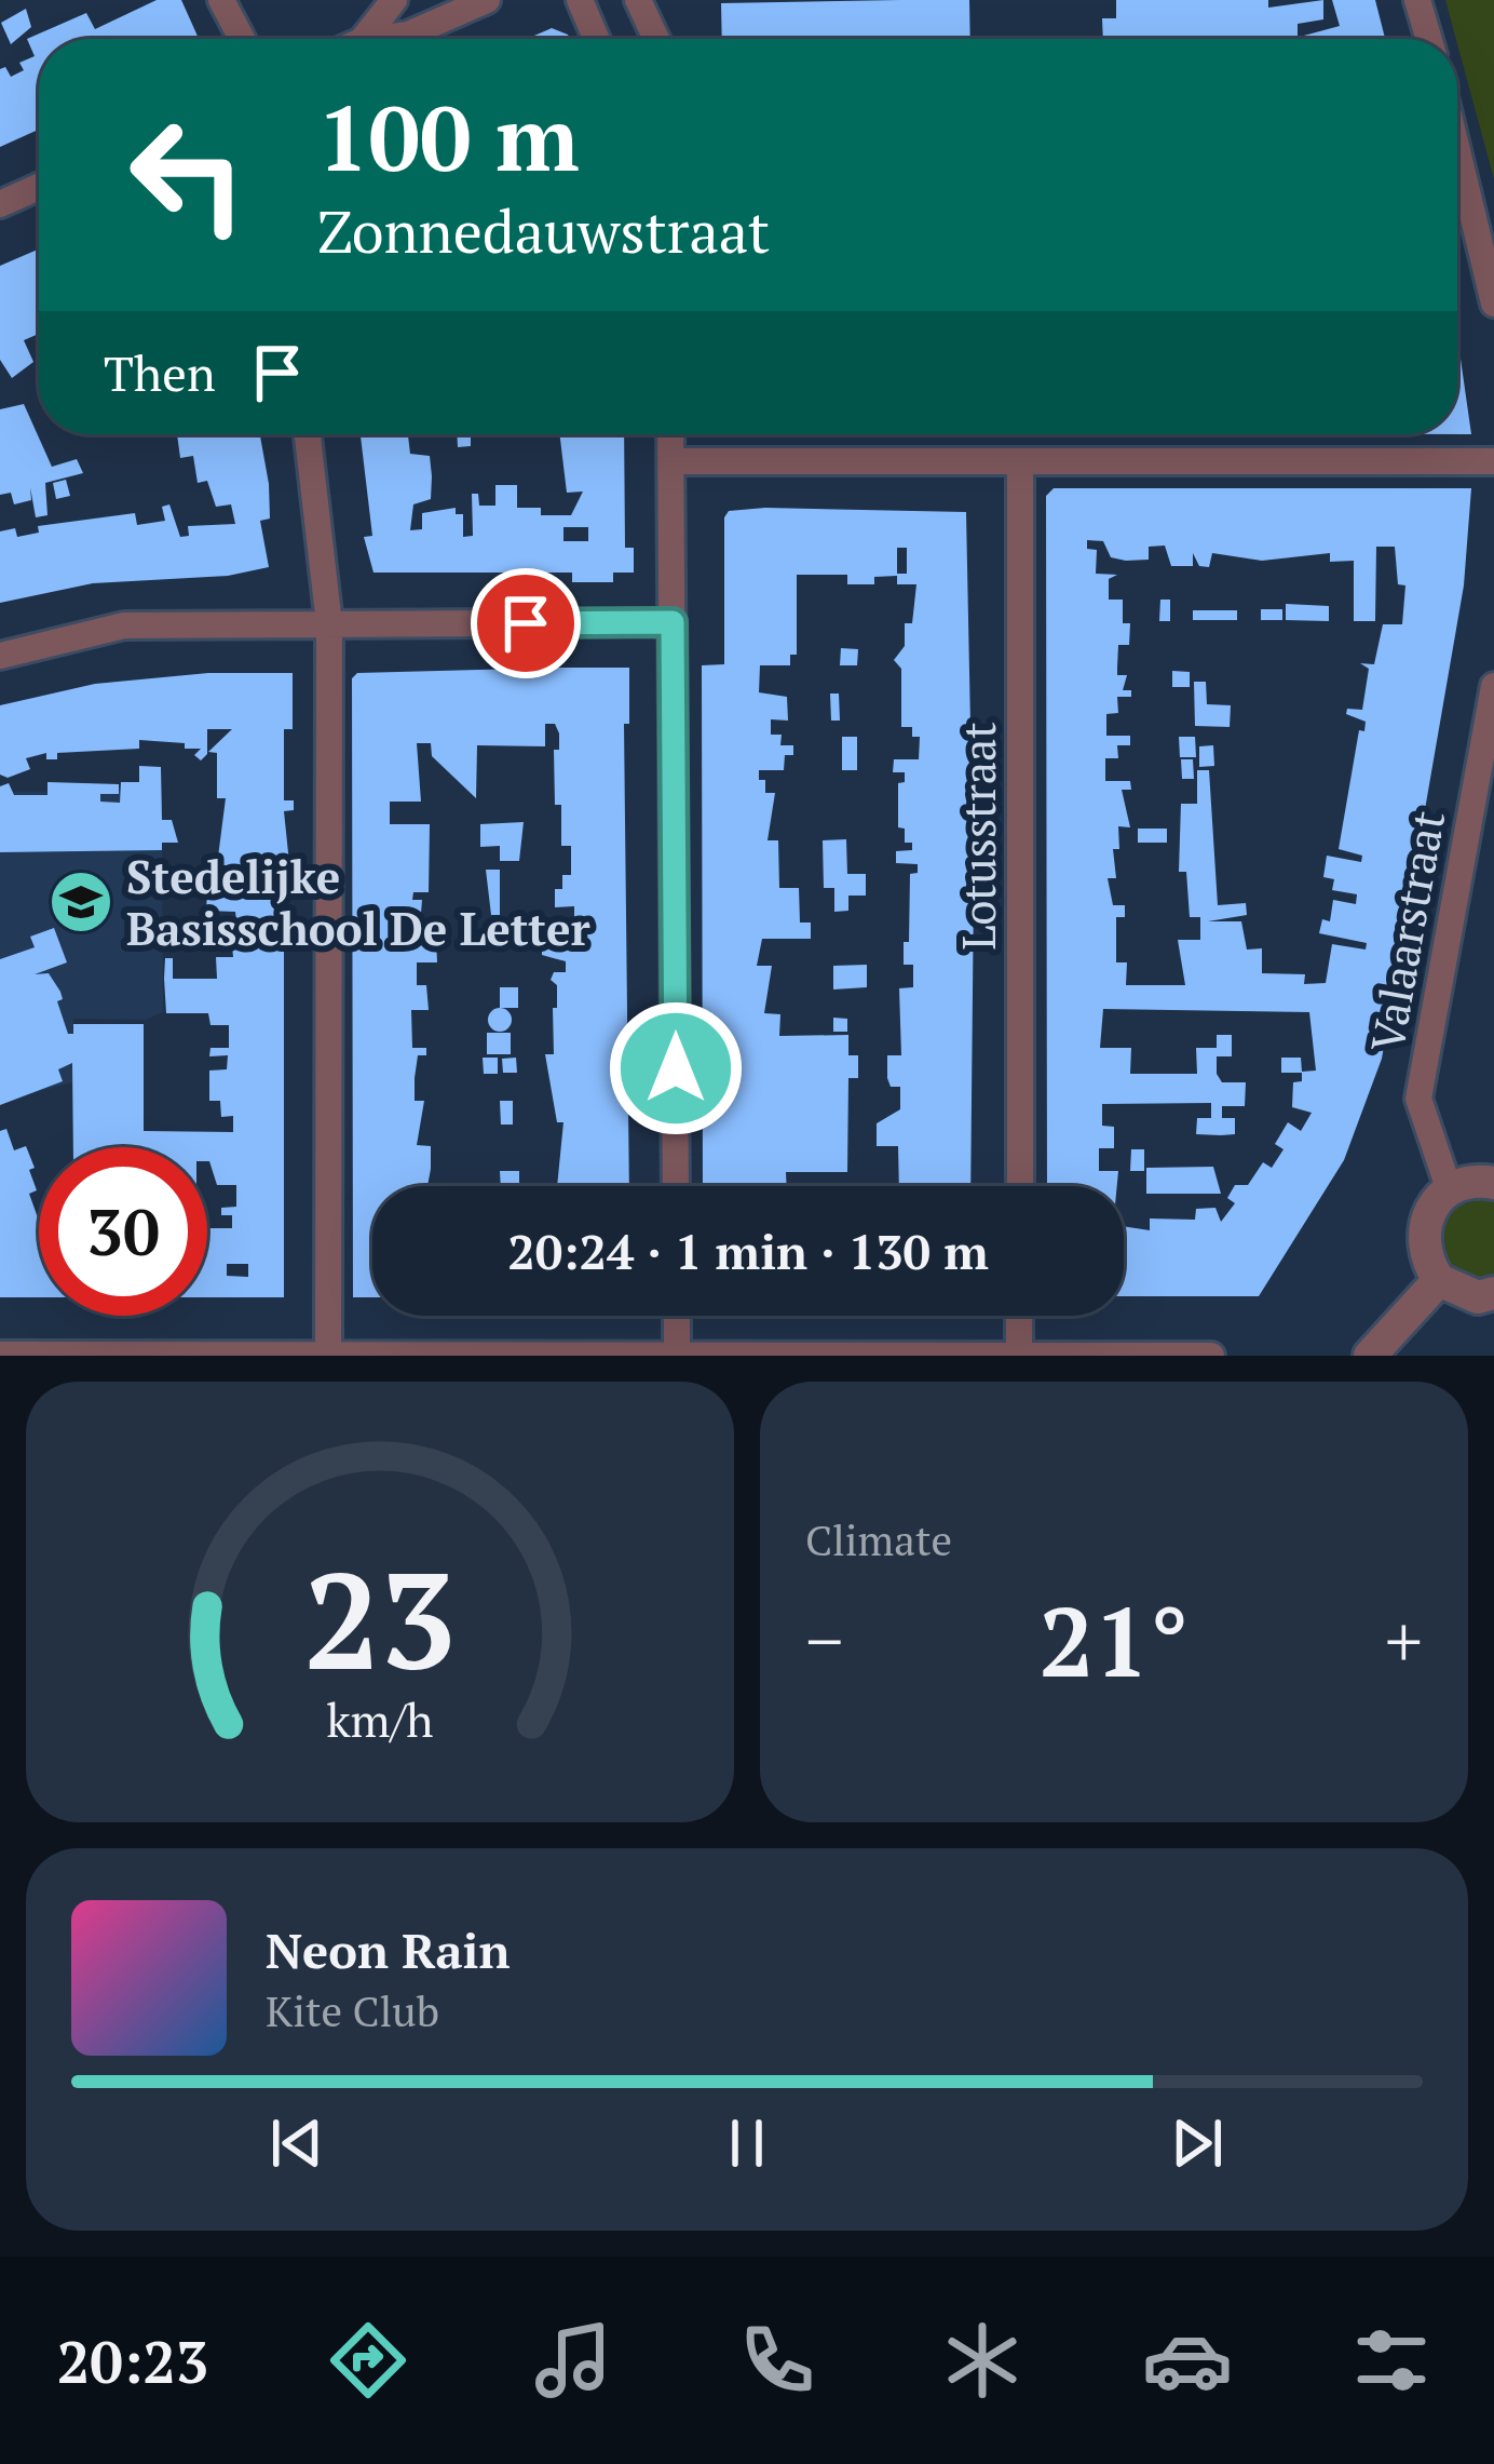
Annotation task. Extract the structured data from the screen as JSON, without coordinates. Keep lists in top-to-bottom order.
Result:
{
  "streets": {
    "street": ["Lotusstraat", "Valaarstraat"]
  },
  "places": {
    "school or university": ["Stedelijke Basisschool De Letter"]
  },
  "page": {
    "turn": ["100 m", "Zonnedauwstraat"],
    "then": "Then",
    "limit": "30",
    "trip": "20:24 · 1 min · 130 m",
    "tile": "Climate",
    "heat": ["−", "21°", "+"],
    "song": ["Neon Rain", "Kite Club"],
    "tabs": "20:23",
    "gauge": ["23", "km/h"]
  }
}
